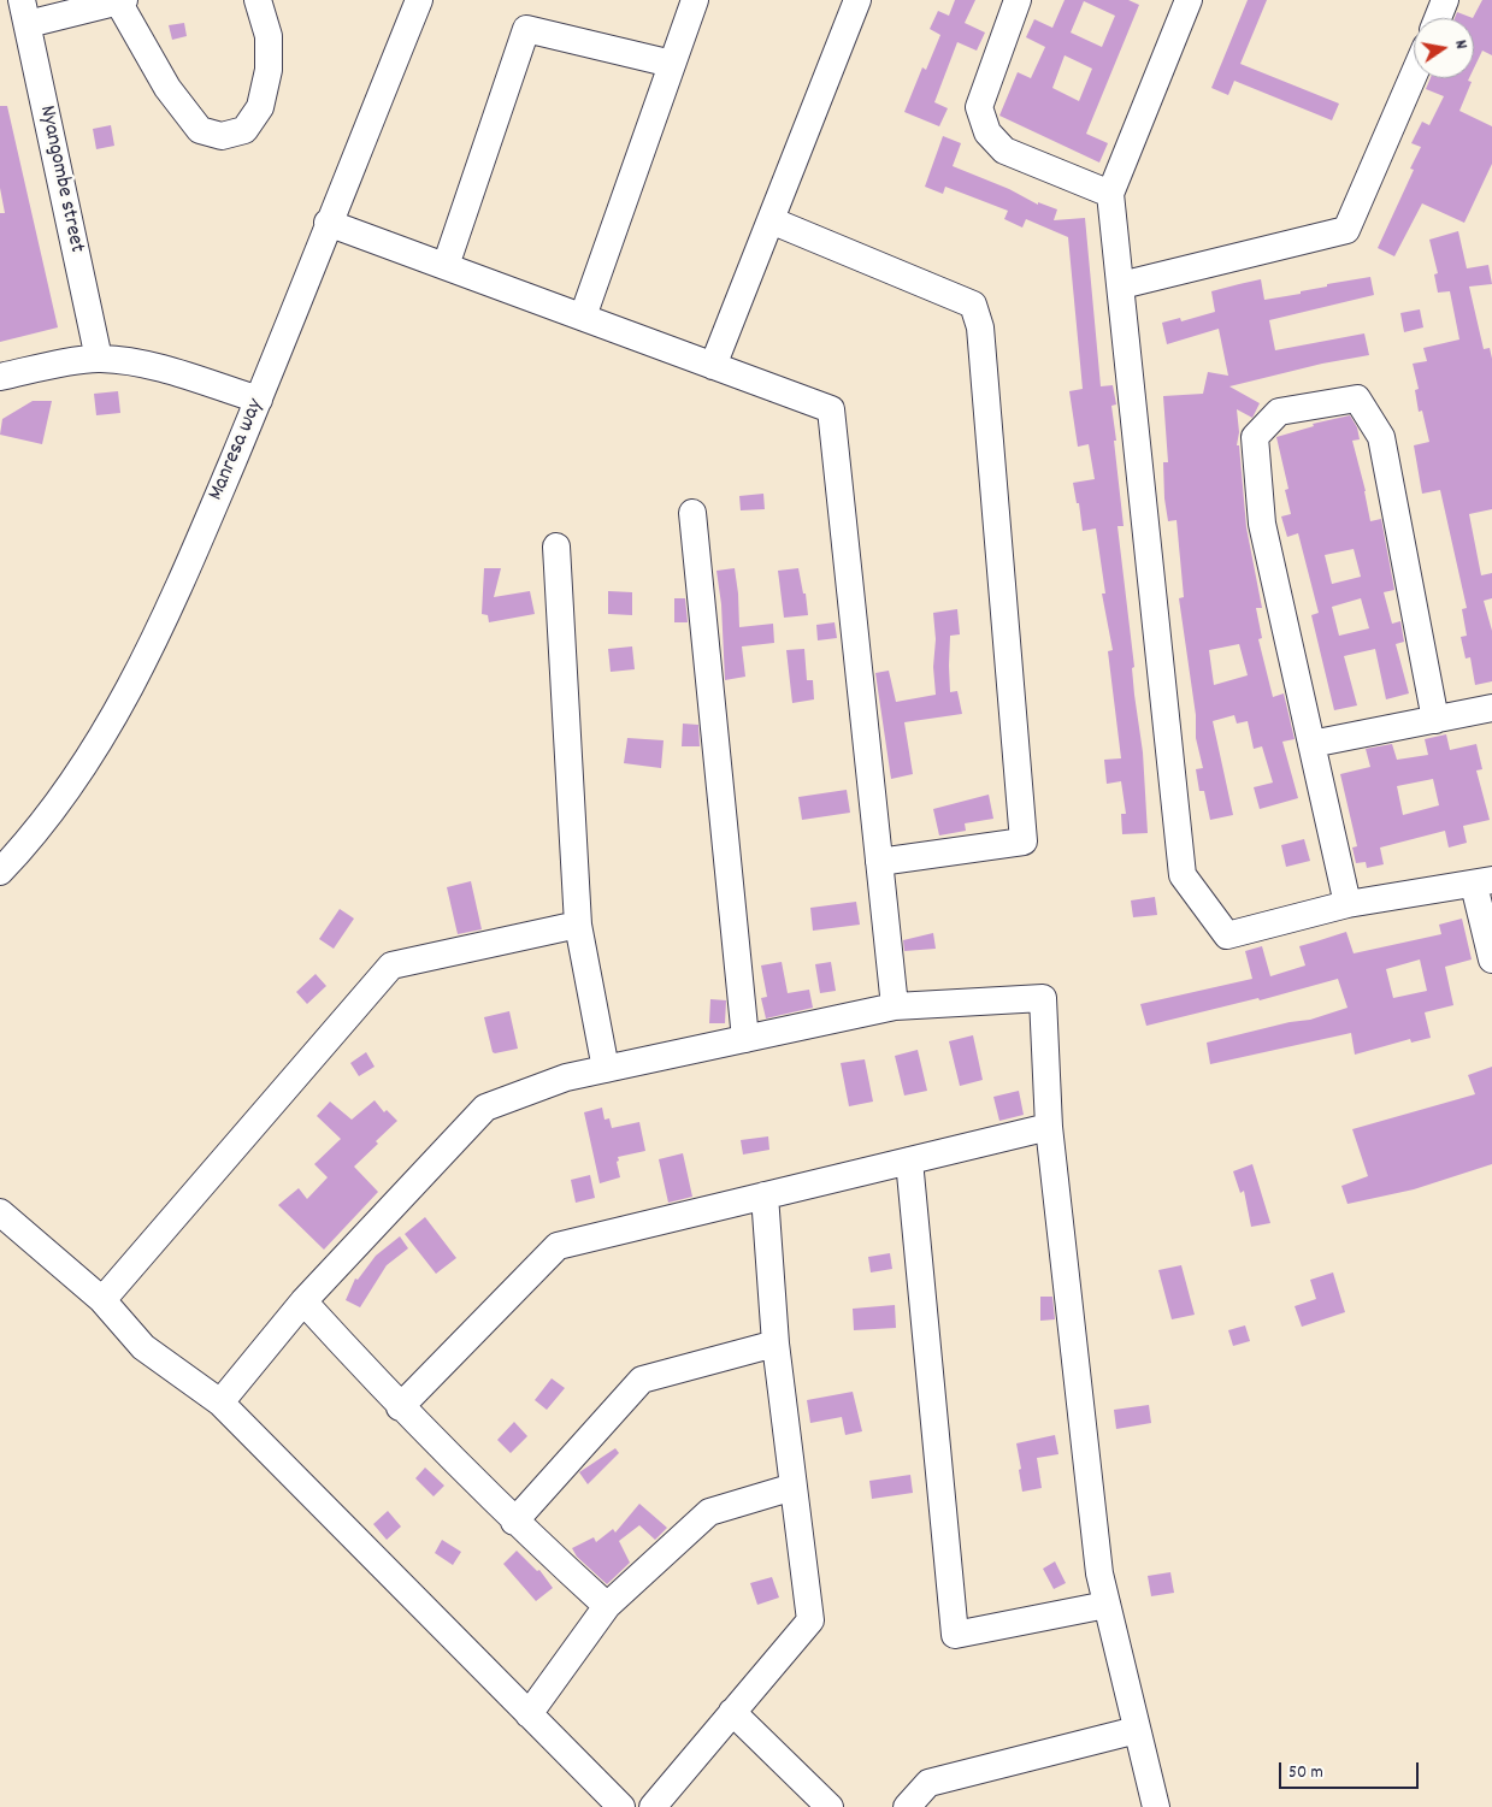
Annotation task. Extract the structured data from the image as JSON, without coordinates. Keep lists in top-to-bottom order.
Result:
{
  "streets": {
    "street": ["Nyangombe street", "Manresa way"]
  },
  "scale_bar": "50 m",
  "north": "right"
}
